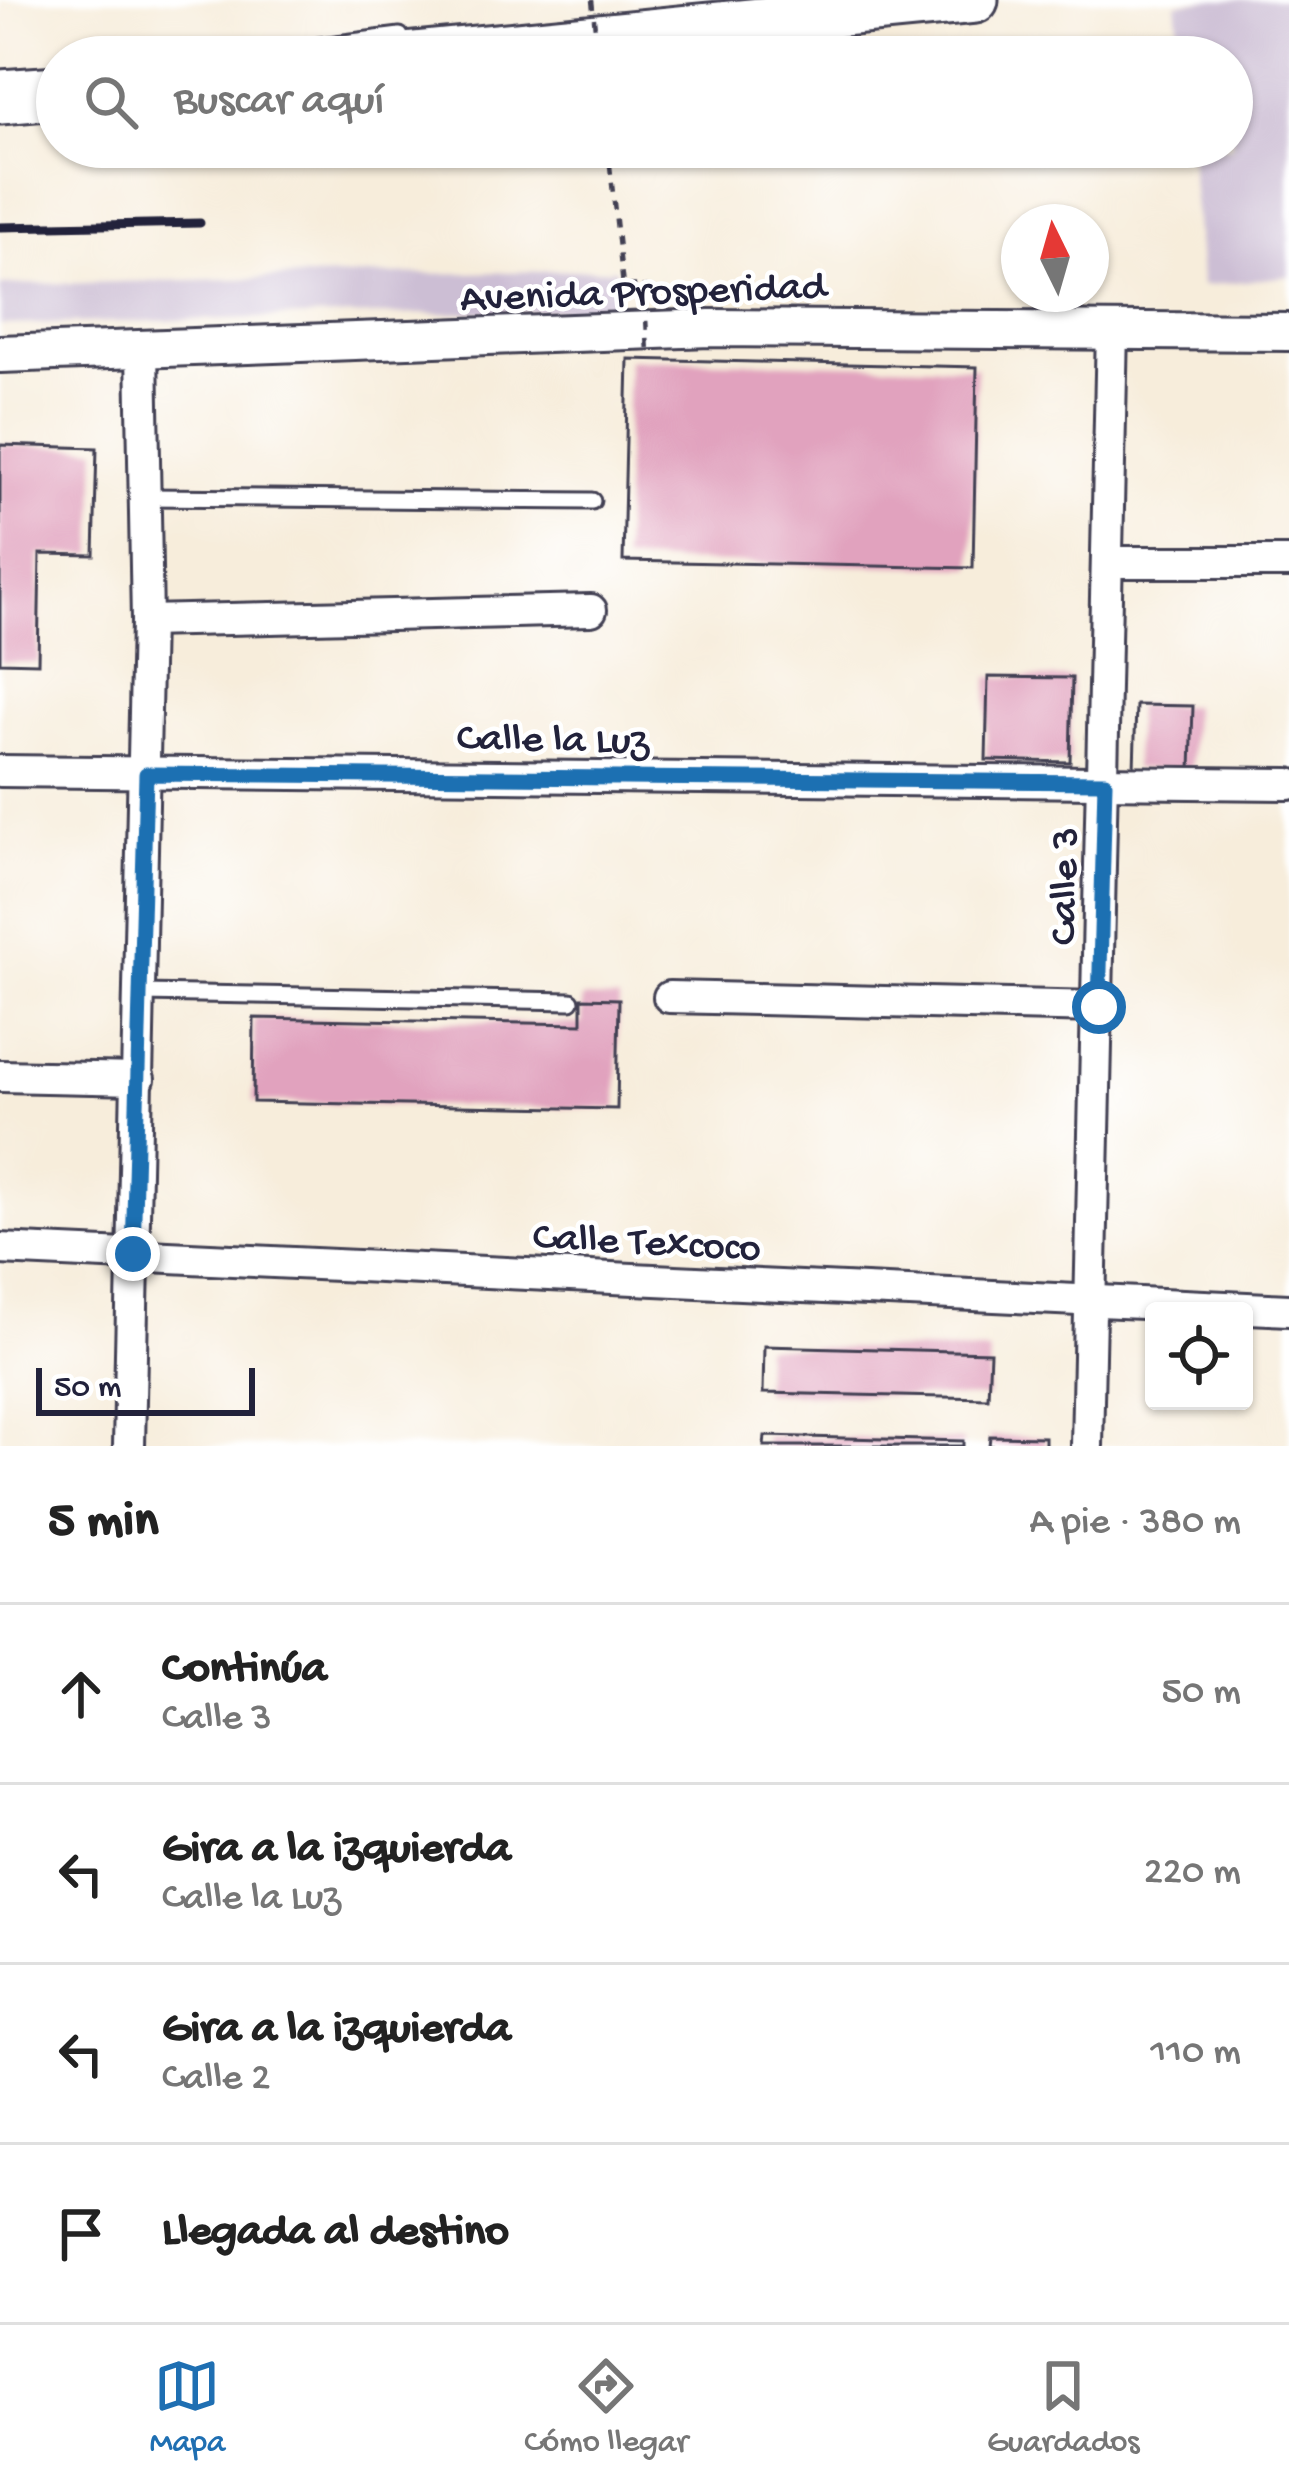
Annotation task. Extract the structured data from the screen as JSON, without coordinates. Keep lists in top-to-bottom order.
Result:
{
  "streets": {
    "street": [
      "Avenida Prosperidad",
      "Calle la Luz",
      "Calle 3",
      "Calle Texcoco"
    ]
  },
  "crossings": [
    ["Avenida Prosperidad", "Calle 3"],
    ["Calle la Luz", "Calle 3"],
    ["Calle 3", "Calle Texcoco"]
  ],
  "scale_bar": "50 m",
  "north": "top",
  "page": {
    "search": "Buscar aquí",
    "scale": "50 m",
    "heading": ["5 min", "A pie · 380 m"],
    "list": [
      ["Continúa", "Calle 3", "50 m"],
      ["Gira a la izquierda", "Calle la Luz", "220 m"],
      ["Gira a la izquierda", "Calle 2", "110 m"],
      "Llegada al destino"
    ],
    "nav": ["Mapa", "Cómo llegar", "Guardados"]
  }
}
